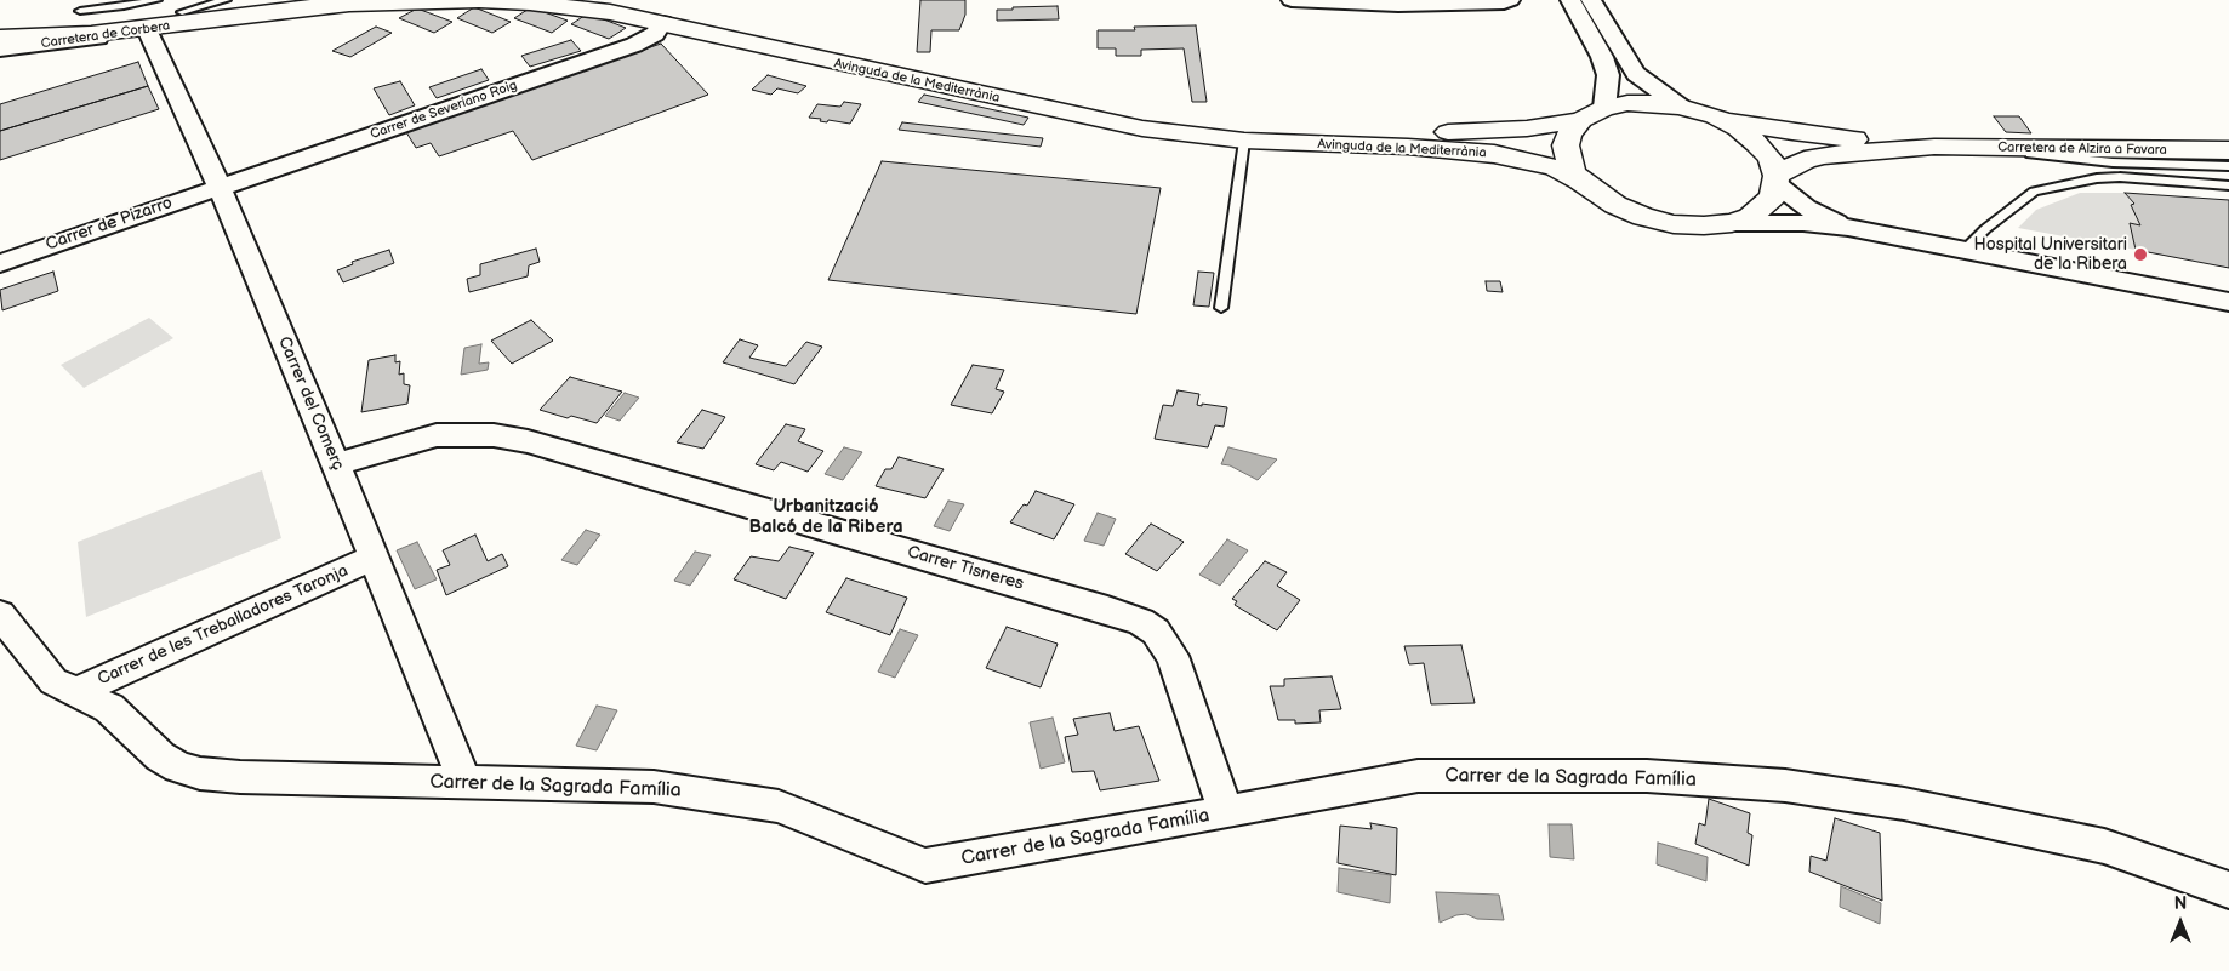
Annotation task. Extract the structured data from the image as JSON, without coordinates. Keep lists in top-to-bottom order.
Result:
{
  "streets": {
    "main road": ["Avinguda de la Mediterrània", "Carretera de Alzira a Favara"],
    "street": [
      "Carretera de Corbera",
      "Carrer de Severiano Roig",
      "Carrer de Pizarro",
      "Carrer del Comerç",
      "Carrer Tisneres",
      "Carrer de les Treballadores Taronja",
      "Carrer de la Sagrada Família"
    ]
  },
  "crossings": [
    ["Carretera de Corbera", "Avinguda de la Mediterrània"],
    ["Carretera de Corbera", "Carrer del Comerç"],
    ["Avinguda de la Mediterrània", "Carrer de Severiano Roig"],
    ["Carrer de Severiano Roig", "Carrer de Pizarro"],
    ["Carrer de Severiano Roig", "Carrer del Comerç"],
    ["Carrer de Pizarro", "Carrer del Comerç"],
    ["Carrer del Comerç", "Carrer Tisneres"],
    ["Carrer del Comerç", "Carrer de les Treballadores Taronja"],
    ["Carrer del Comerç", "Carrer de la Sagrada Família"],
    ["Carrer Tisneres", "Carrer de la Sagrada Família"],
    ["Carrer de les Treballadores Taronja", "Carrer de la Sagrada Família"]
  ],
  "districts": ["Urbanització Balcó de la Ribera"],
  "places": ["Hospital Universitari de la Ribera"],
  "north": "top"
}
